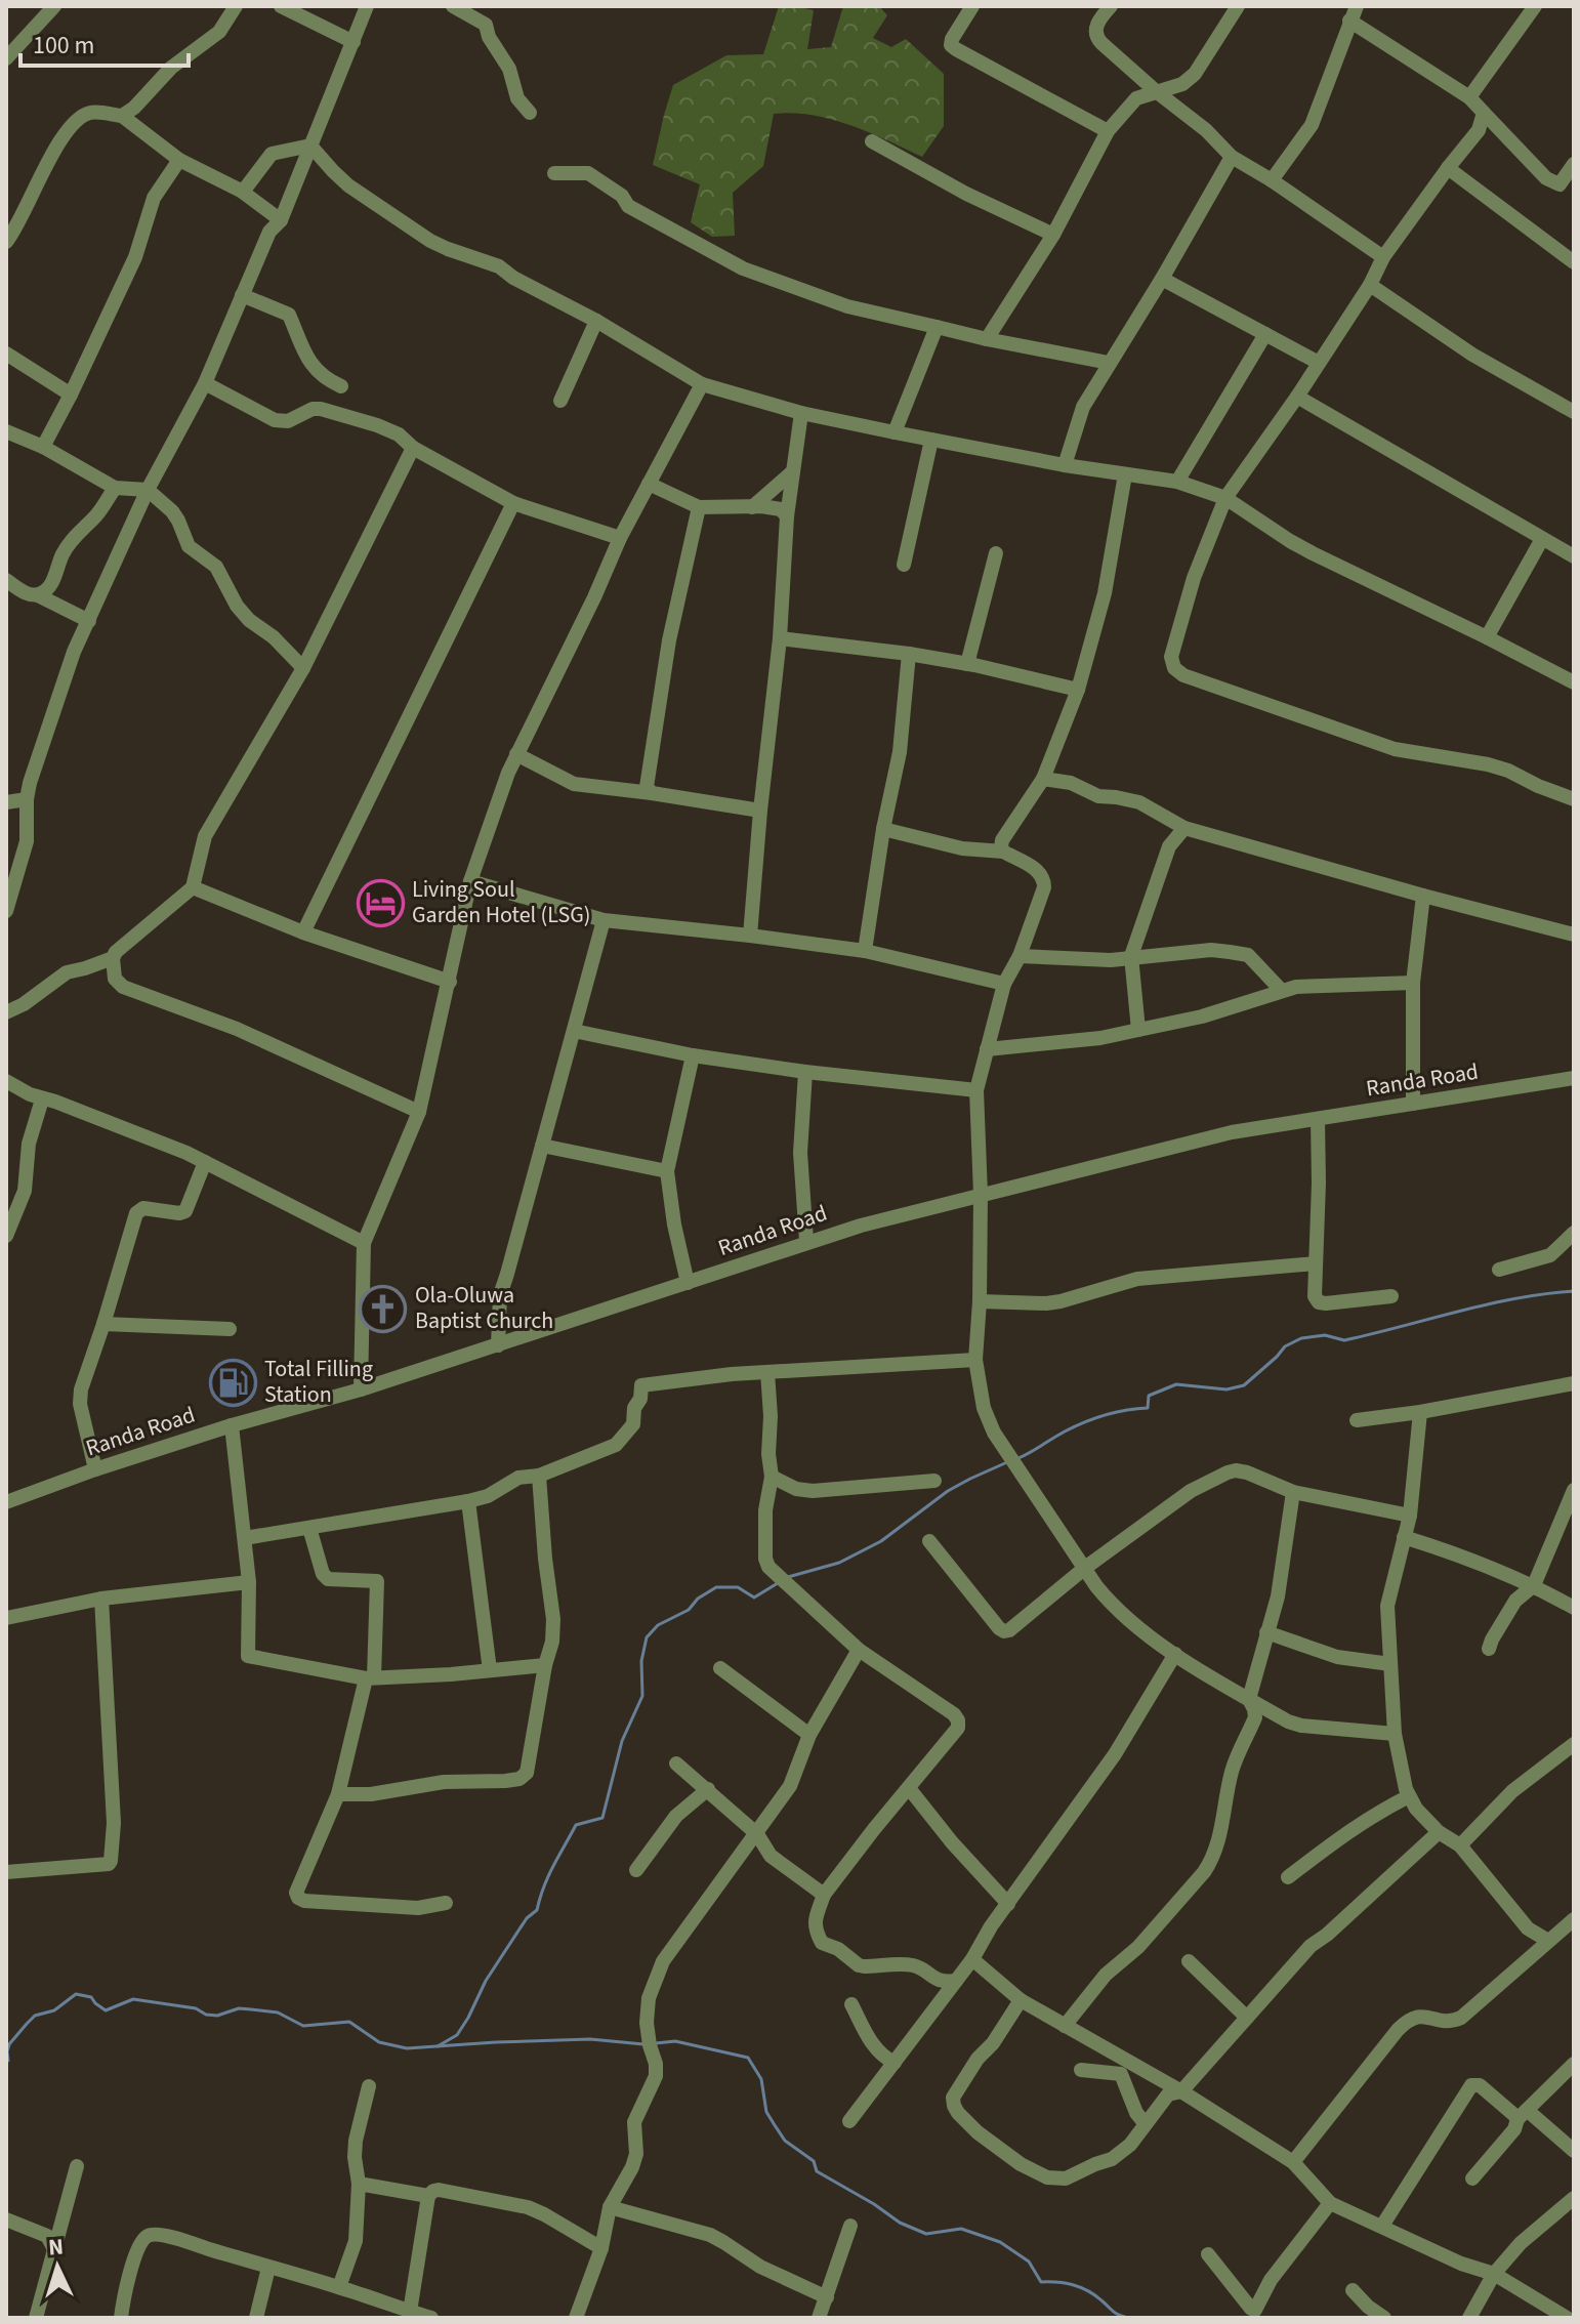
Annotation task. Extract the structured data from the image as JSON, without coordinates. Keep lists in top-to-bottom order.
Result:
{
  "streets": {
    "street": ["Randa Road"]
  },
  "places": {
    "hotel": ["Living Soul Garden Hotel (LSG)"],
    "church": ["Ola-Oluwa Baptist Church"],
    "fuel station": ["Total Filling Station"]
  },
  "scale_bar": "100 m",
  "north": "top"
}
